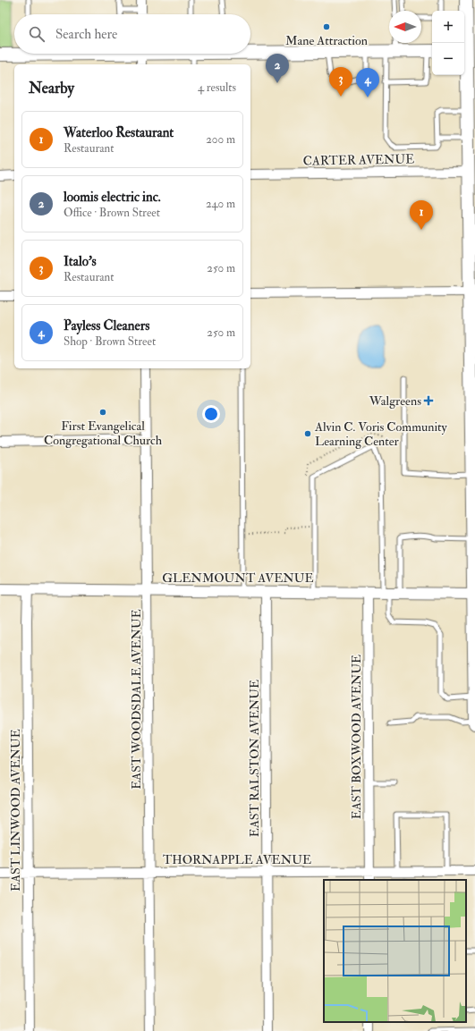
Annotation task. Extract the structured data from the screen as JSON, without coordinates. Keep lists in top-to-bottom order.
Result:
{
  "streets": {
    "street": [
      "CARTER AVENUE",
      "GLENMOUNT AVENUE",
      "EAST WOODSDALE AVENUE",
      "EAST BOXWOOD AVENUE",
      "EAST RALSTON AVENUE",
      "EAST LINWOOD AVENUE",
      "THORNAPPLE AVENUE"
    ]
  },
  "crossings": [
    ["GLENMOUNT AVENUE", "EAST WOODSDALE AVENUE"],
    ["GLENMOUNT AVENUE", "EAST BOXWOOD AVENUE"],
    ["GLENMOUNT AVENUE", "EAST RALSTON AVENUE"],
    ["GLENMOUNT AVENUE", "EAST LINWOOD AVENUE"],
    ["EAST WOODSDALE AVENUE", "THORNAPPLE AVENUE"],
    ["EAST BOXWOOD AVENUE", "THORNAPPLE AVENUE"],
    ["EAST RALSTON AVENUE", "THORNAPPLE AVENUE"],
    ["EAST LINWOOD AVENUE", "THORNAPPLE AVENUE"]
  ],
  "places": {
    "other": ["Mane Attraction", "First Evangelical Congregational Church", "Alvin C. Voris Community Learning Center"],
    "health": ["Walgreens"]
  },
  "north": "left",
  "page": {
    "map_buttons": ["+", "−"],
    "search": "Search here",
    "pins": [
      "2",
      "3",
      "4",
      "1"
    ],
    "heading": ["Nearby", "4 results"],
    "list": [
      {
        "mark": "1",
        "name": "Waterloo Restaurant",
        "note": "Restaurant",
        "value": "200 m"
      },
      {
        "mark": "2",
        "name": "loomis electric inc.",
        "note": "Office · Brown Street",
        "value": "240 m"
      },
      {
        "mark": "3",
        "name": "Italo's",
        "note": "Restaurant",
        "value": "250 m"
      },
      {
        "mark": "4",
        "name": "Payless Cleaners",
        "note": "Shop · Brown Street",
        "value": "250 m"
      }
    ]
  }
}
